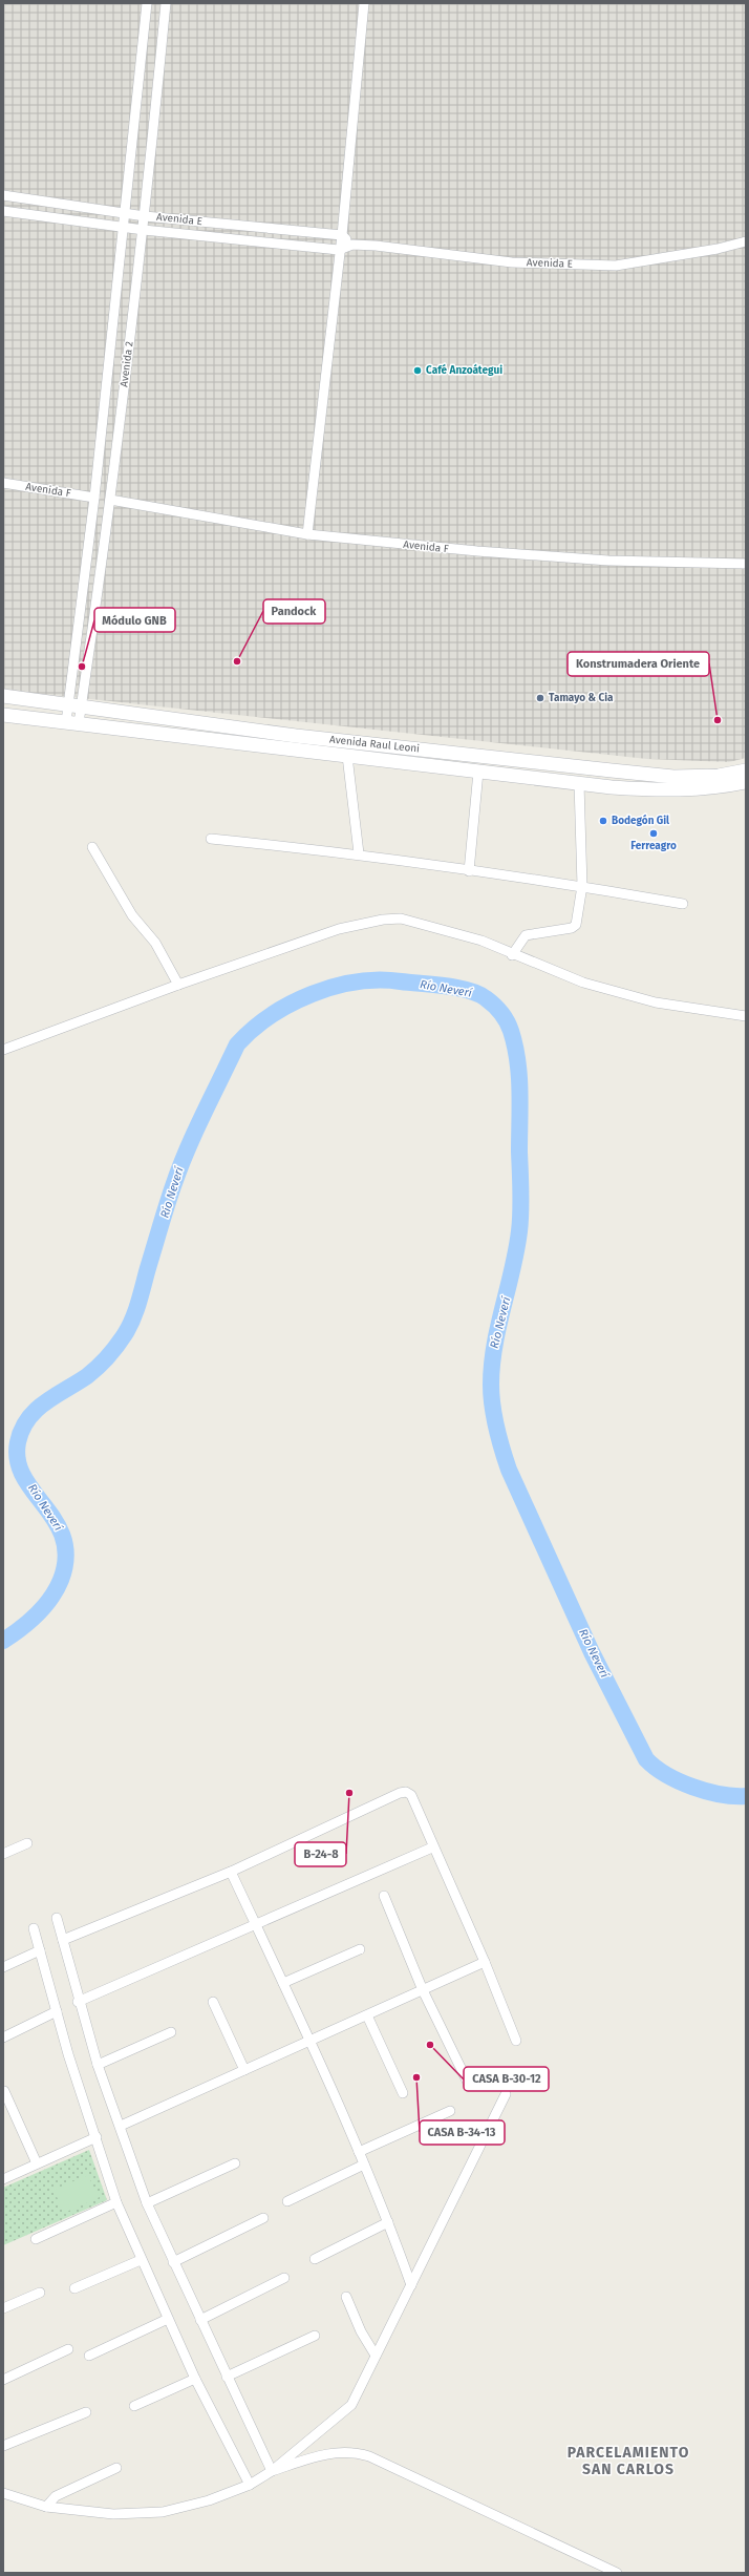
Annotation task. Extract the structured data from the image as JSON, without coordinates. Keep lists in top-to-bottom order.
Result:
{
  "streets": {
    "main road": ["Avenida Raul Leoni"],
    "street": ["Avenida E", "Avenida 2", "Avenida F"]
  },
  "crossings": [
    ["Avenida E", "Avenida 2"],
    ["Avenida 2", "Avenida F"],
    ["Avenida 2", "Avenida Raul Leoni"]
  ],
  "districts": ["PARCELAMIENTO SAN CARLOS"],
  "water": ["Río Neverí"],
  "places": [
    "Café Anzoátegui",
    "Pandock",
    "Módulo GNB",
    "Tamayo & Cia",
    "Konstrumadera Oriente",
    "Bodegón Gil",
    "Ferreagro",
    "B-24-8",
    "CASA B-30-12",
    "CASA B-34-13"
  ]
}
